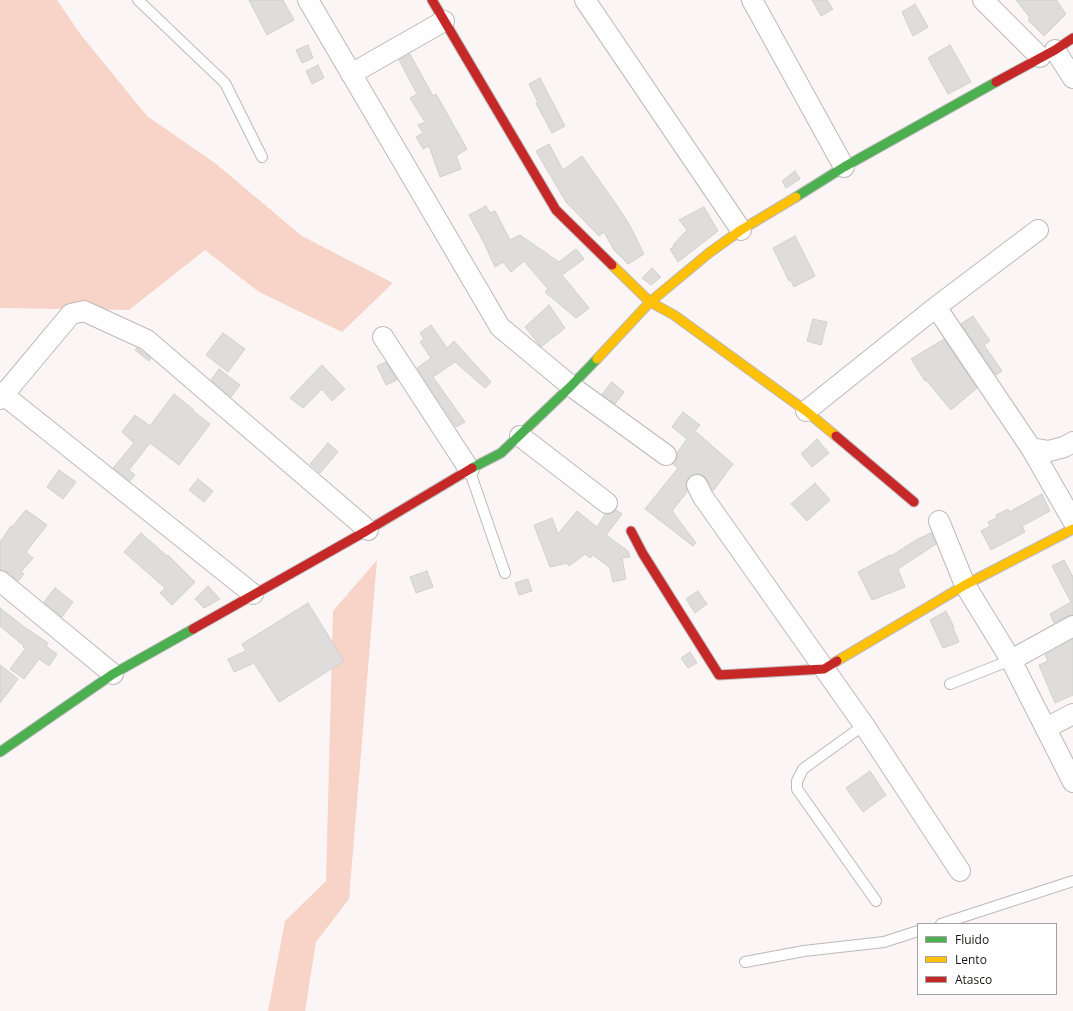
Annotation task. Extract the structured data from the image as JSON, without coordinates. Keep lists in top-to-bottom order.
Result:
{
  "legend": ["Fluido", "Lento", "Atasco"]
}
